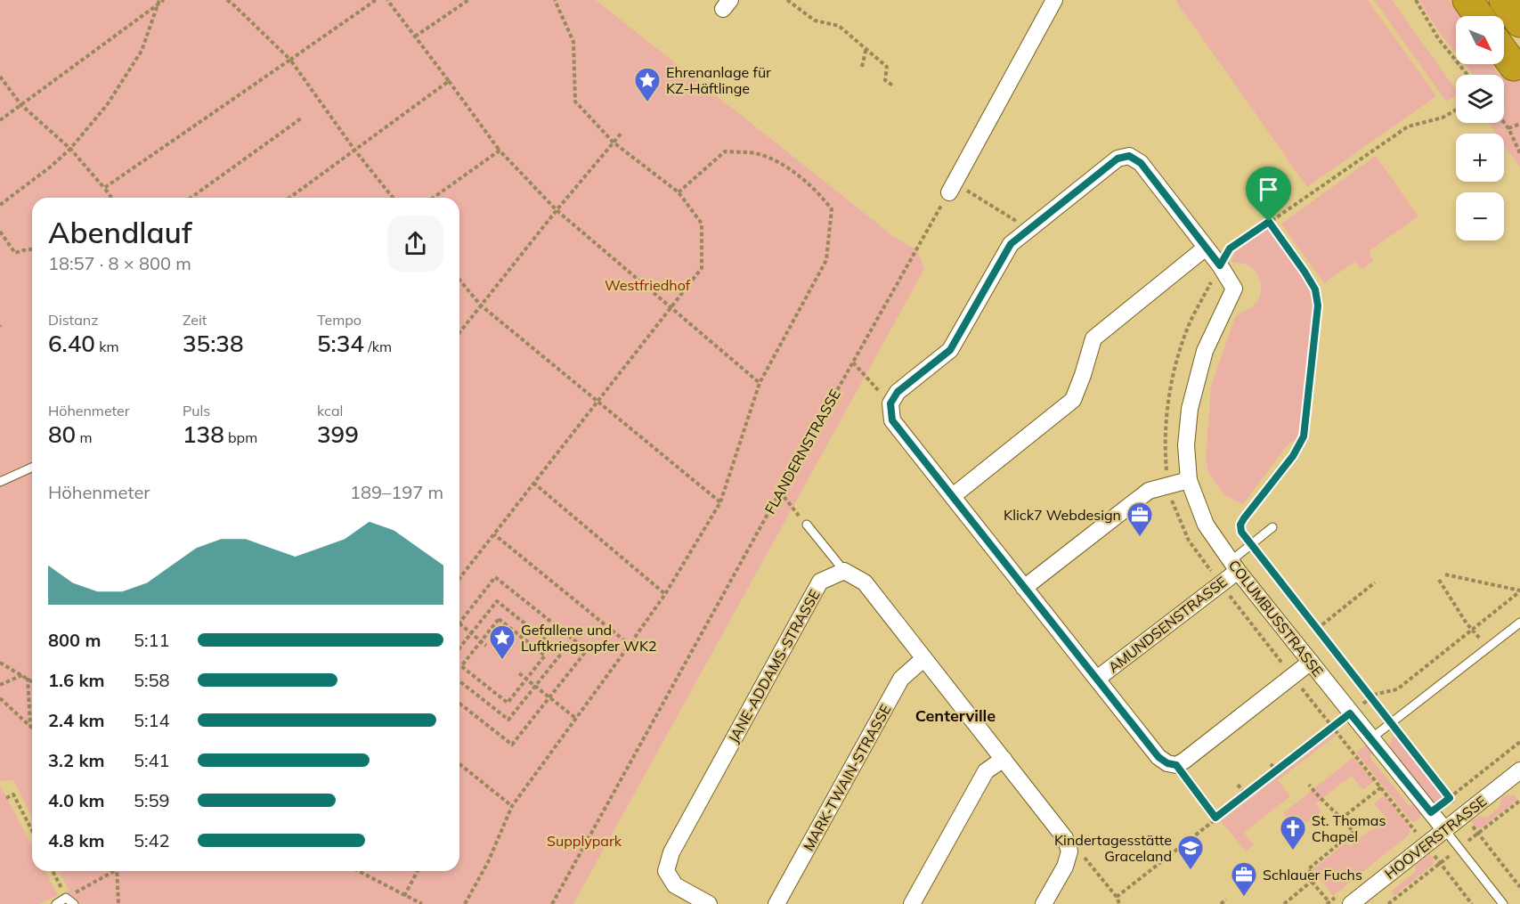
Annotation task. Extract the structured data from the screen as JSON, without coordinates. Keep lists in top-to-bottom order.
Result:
{
  "streets": {
    "street": [
      "COLUMBUSSTRASSE",
      "AMUNDSENSTRASSE",
      "JANE-ADDAMS-STRASSE",
      "MARK-TWAIN-STRASSE",
      "HOOVERSTRASSE"
    ],
    "path": ["FLANDERNSTRASSE"]
  },
  "crossings": [
    ["COLUMBUSSTRASSE", "AMUNDSENSTRASSE"],
    ["COLUMBUSSTRASSE", "HOOVERSTRASSE"]
  ],
  "districts": ["Centerville"],
  "parks": ["Westfriedhof", "Supplypark"],
  "places": {
    "place": ["Ehrenanlage für KZ-Häftlinge", "Gefallene und Luftkriegsopfer WK2"],
    "office": ["Klick7 Webdesign", "Schlauer Fuchs"],
    "church": ["St. Thomas Chapel"],
    "school or university": ["Kindertagesstätte Graceland"]
  },
  "north": "bottom right",
  "page": {
    "map_buttons": ["+", "−"],
    "heading": ["Abendlauf", "18:57 · 8 × 800 m"],
    "stats": [
      ["Distanz", "6.40 km"],
      ["Zeit", "35:38"],
      ["Tempo", "5:34 /km"],
      ["Höhenmeter", "80 m"],
      ["Puls", "138 bpm"],
      ["kcal", "399"]
    ],
    "chart": ["Höhenmeter", "189–197 m"],
    "list": [
      {
        "name": "800 m",
        "note": "5:11"
      },
      {
        "name": "1.6 km",
        "note": "5:58"
      },
      {
        "name": "2.4 km",
        "note": "5:14"
      },
      {
        "name": "3.2 km",
        "note": "5:41"
      },
      {
        "name": "4.0 km",
        "note": "5:59"
      },
      {
        "name": "4.8 km",
        "note": "5:42"
      }
    ]
  }
}
